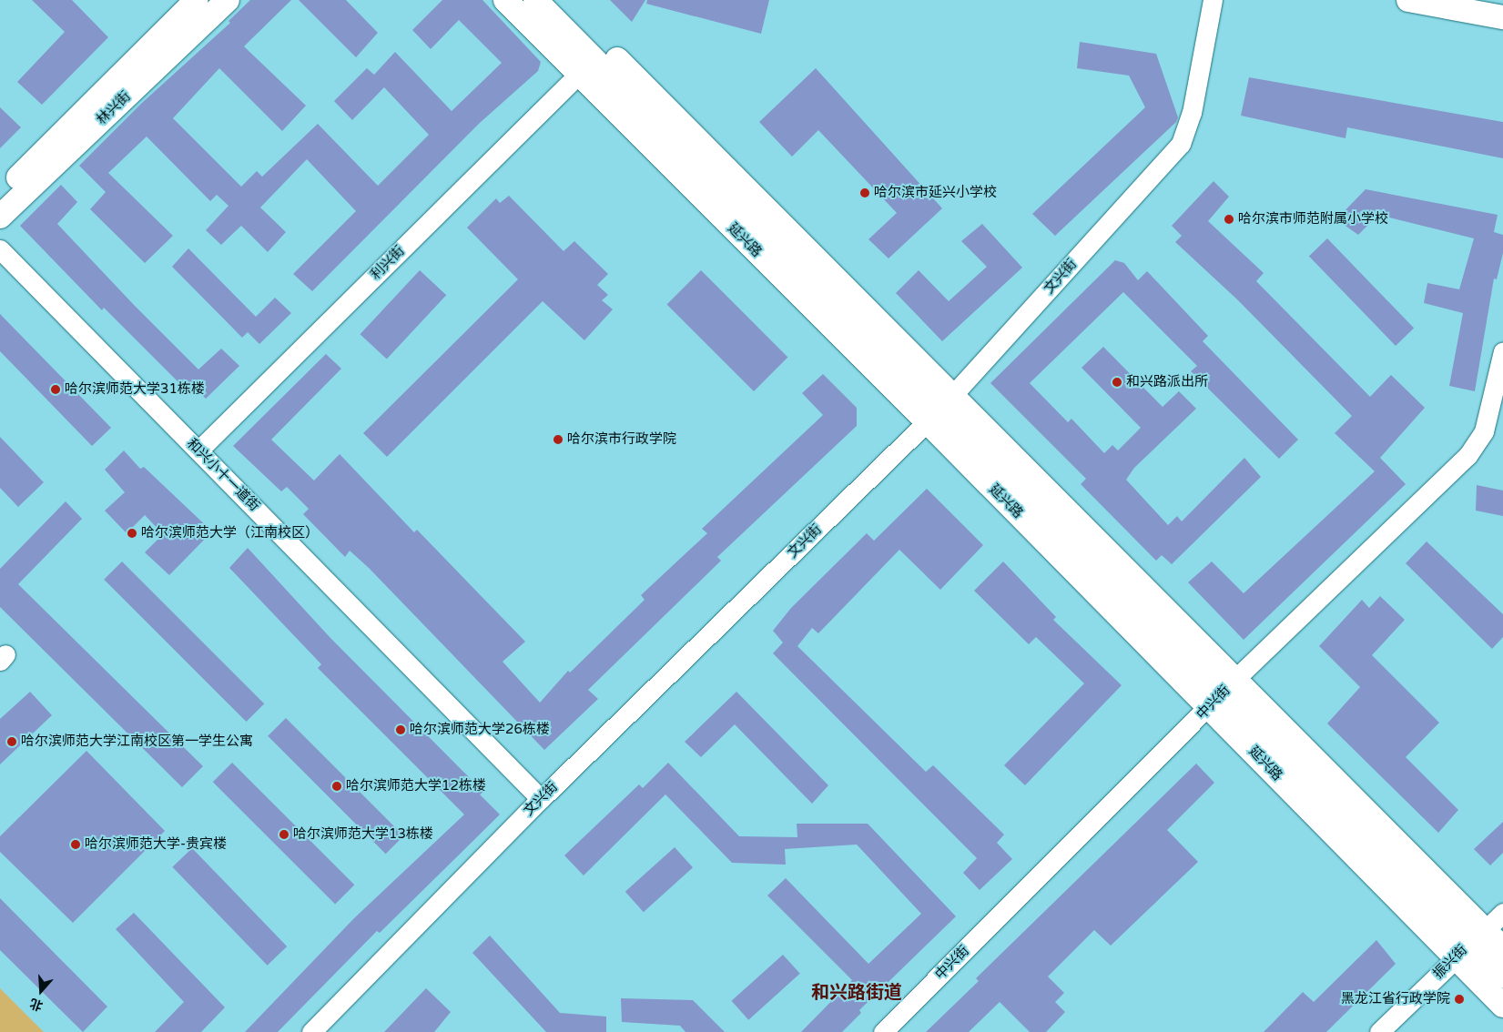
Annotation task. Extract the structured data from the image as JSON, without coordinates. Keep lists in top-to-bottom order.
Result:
{
  "streets": {
    "main road": ["林兴街", "延兴路"],
    "street": [
      "利兴街",
      "文兴街",
      "和兴小十一道街",
      "中兴街",
      "振兴街"
    ]
  },
  "crossings": [
    ["延兴路", "利兴街"],
    ["延兴路", "文兴街"],
    ["延兴路", "中兴街"],
    ["延兴路", "振兴街"],
    ["利兴街", "和兴小十一道街"],
    ["文兴街", "和兴小十一道街"]
  ],
  "districts": ["和兴路街道"],
  "places": [
    "哈尔滨市延兴小学校",
    "哈尔滨市师范附属小学校",
    "和兴路派出所",
    "哈尔滨师范大学31栋楼",
    "哈尔滨市行政学院",
    "哈尔滨师范大学（江南校区）",
    "哈尔滨师范大学26栋楼",
    "哈尔滨师范大学江南校区第一学生公寓",
    "哈尔滨师范大学12栋楼",
    "哈尔滨师范大学13栋楼",
    "哈尔滨师范大学-贵宾楼",
    "黑龙江省行政学院"
  ],
  "north": "bottom"
}
